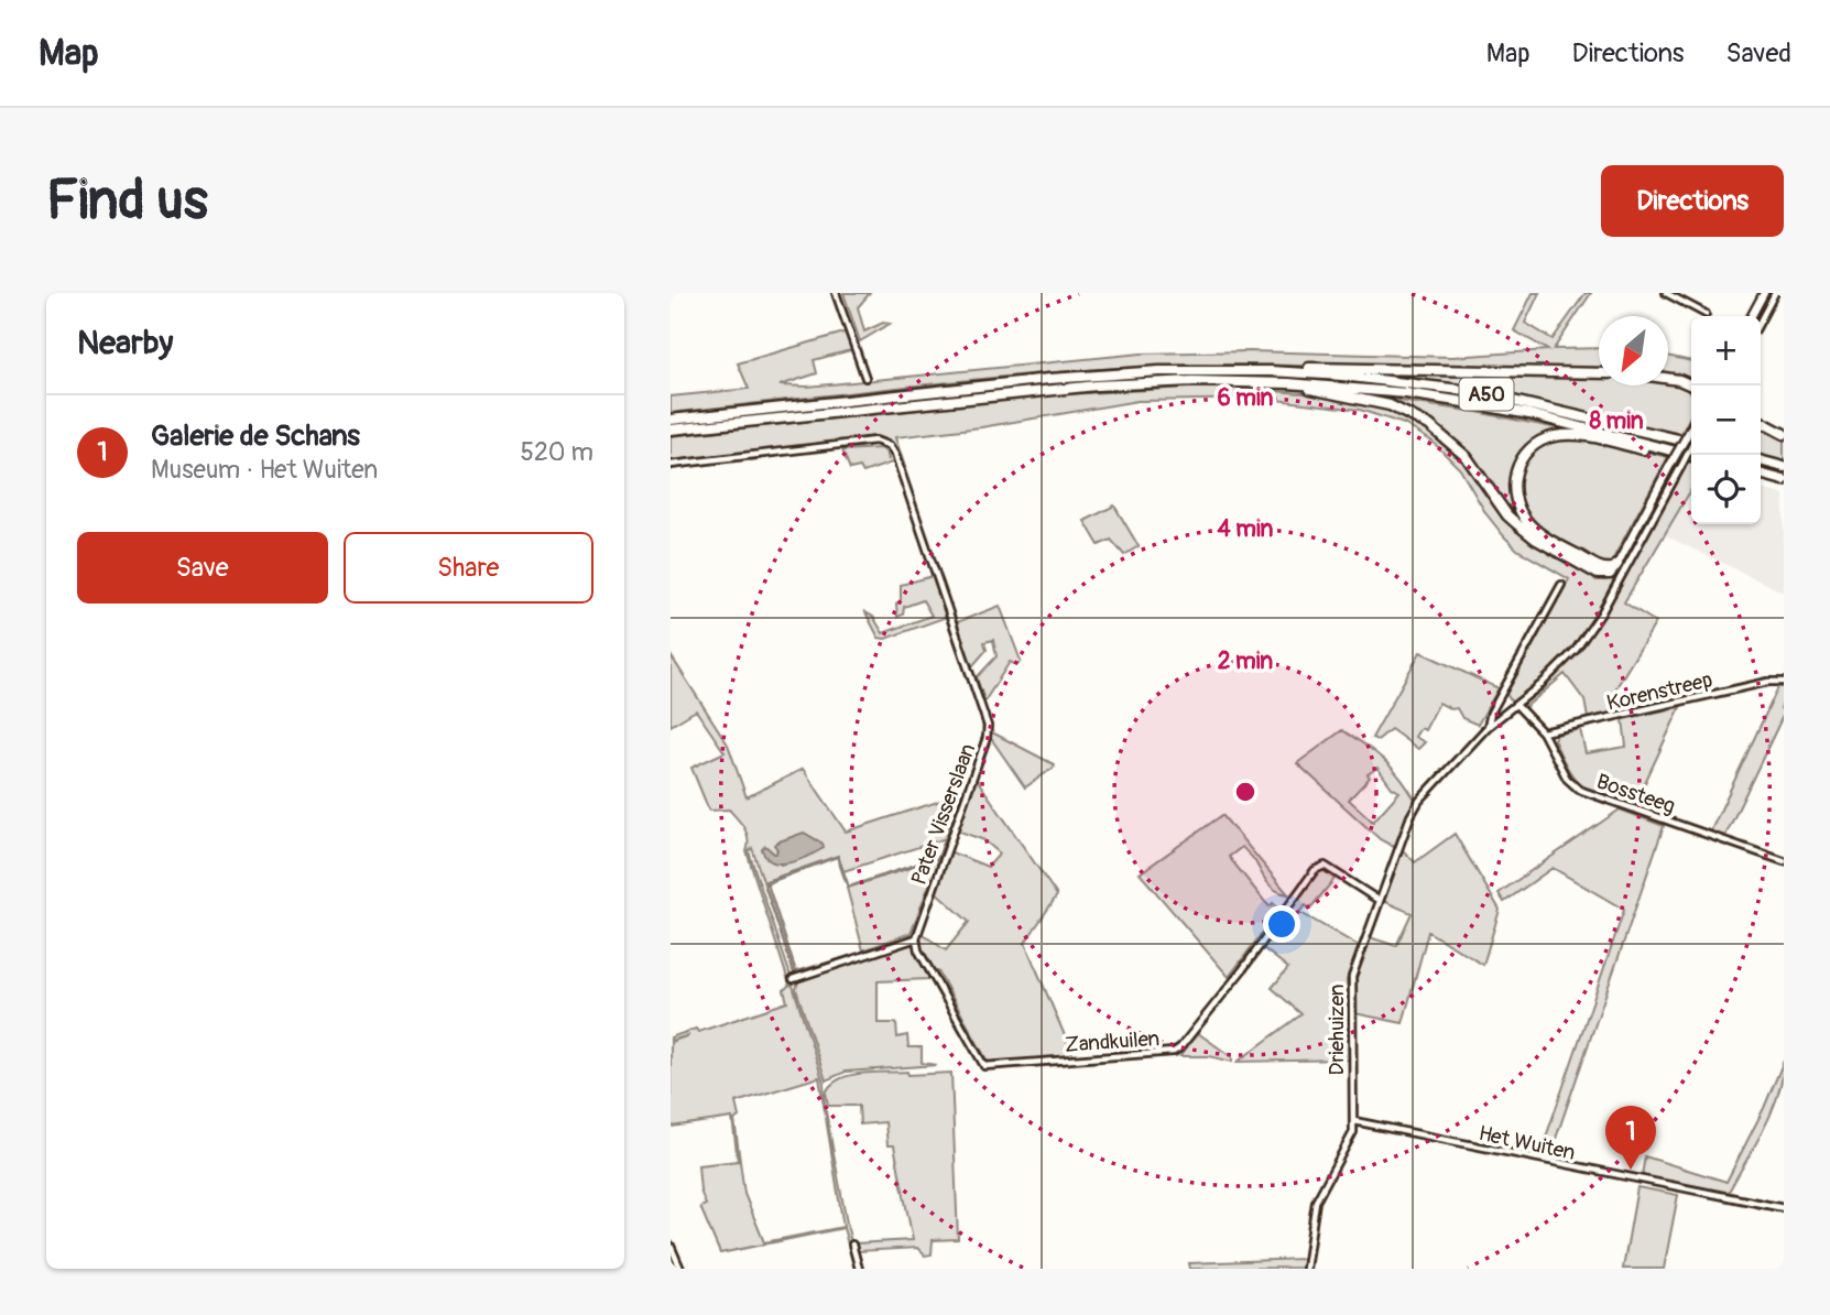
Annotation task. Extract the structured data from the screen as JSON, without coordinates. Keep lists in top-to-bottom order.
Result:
{
  "streets": {
    "highway": ["A50"],
    "street": [
      "Korenstreep",
      "Bossteeg",
      "Pater Visserslaan",
      "Driehuizen",
      "Zandkuilen",
      "Het Wuiten"
    ]
  },
  "crossings": [
    ["Korenstreep", "Bossteeg"],
    ["Bossteeg", "Driehuizen"],
    ["Pater Visserslaan", "Zandkuilen"],
    ["Driehuizen", "Zandkuilen"],
    ["Driehuizen", "Het Wuiten"]
  ],
  "north": "bottom left",
  "page": {
    "header": "Map",
    "nav": ["Map", "Directions", "Saved"],
    "buttons": [
      "Directions",
      ["Save", "Share"]
    ],
    "title": "Find us",
    "heading": "Nearby",
    "map_buttons": ["+", "−"],
    "list": [
      {
        "mark": "1",
        "name": "Galerie de Schans",
        "note": "Museum · Het Wuiten",
        "value": "520 m"
      }
    ],
    "pins": "1"
  },
  "rings": [
    "6 min",
    "8 min",
    "4 min",
    "2 min"
  ]
}
